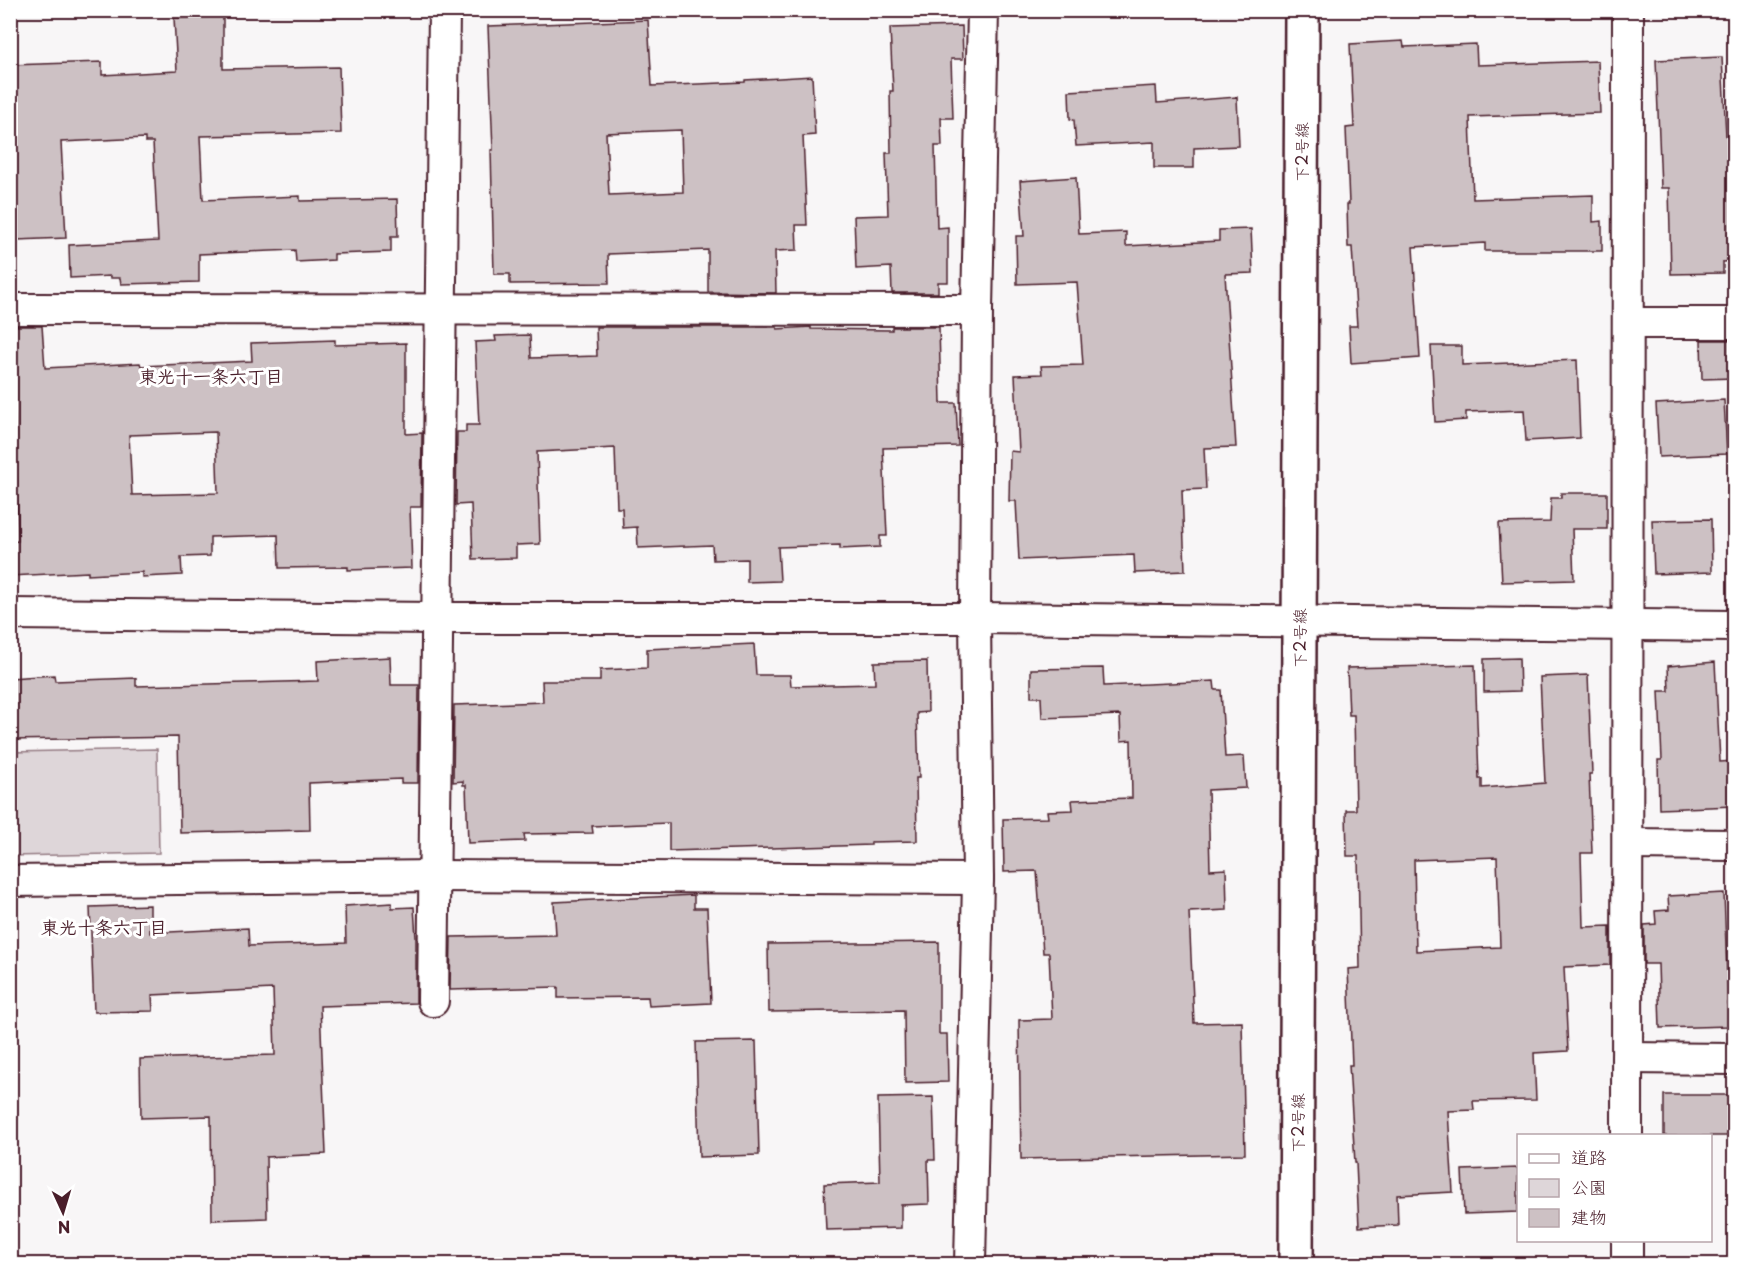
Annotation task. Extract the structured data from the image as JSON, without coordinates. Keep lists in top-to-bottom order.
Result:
{
  "streets": {
    "street": ["下2号線"]
  },
  "districts": ["東光十一条六丁目", "東光十条六丁目"],
  "legend": ["道路", "公園", "建物"],
  "north": "bottom"
}
